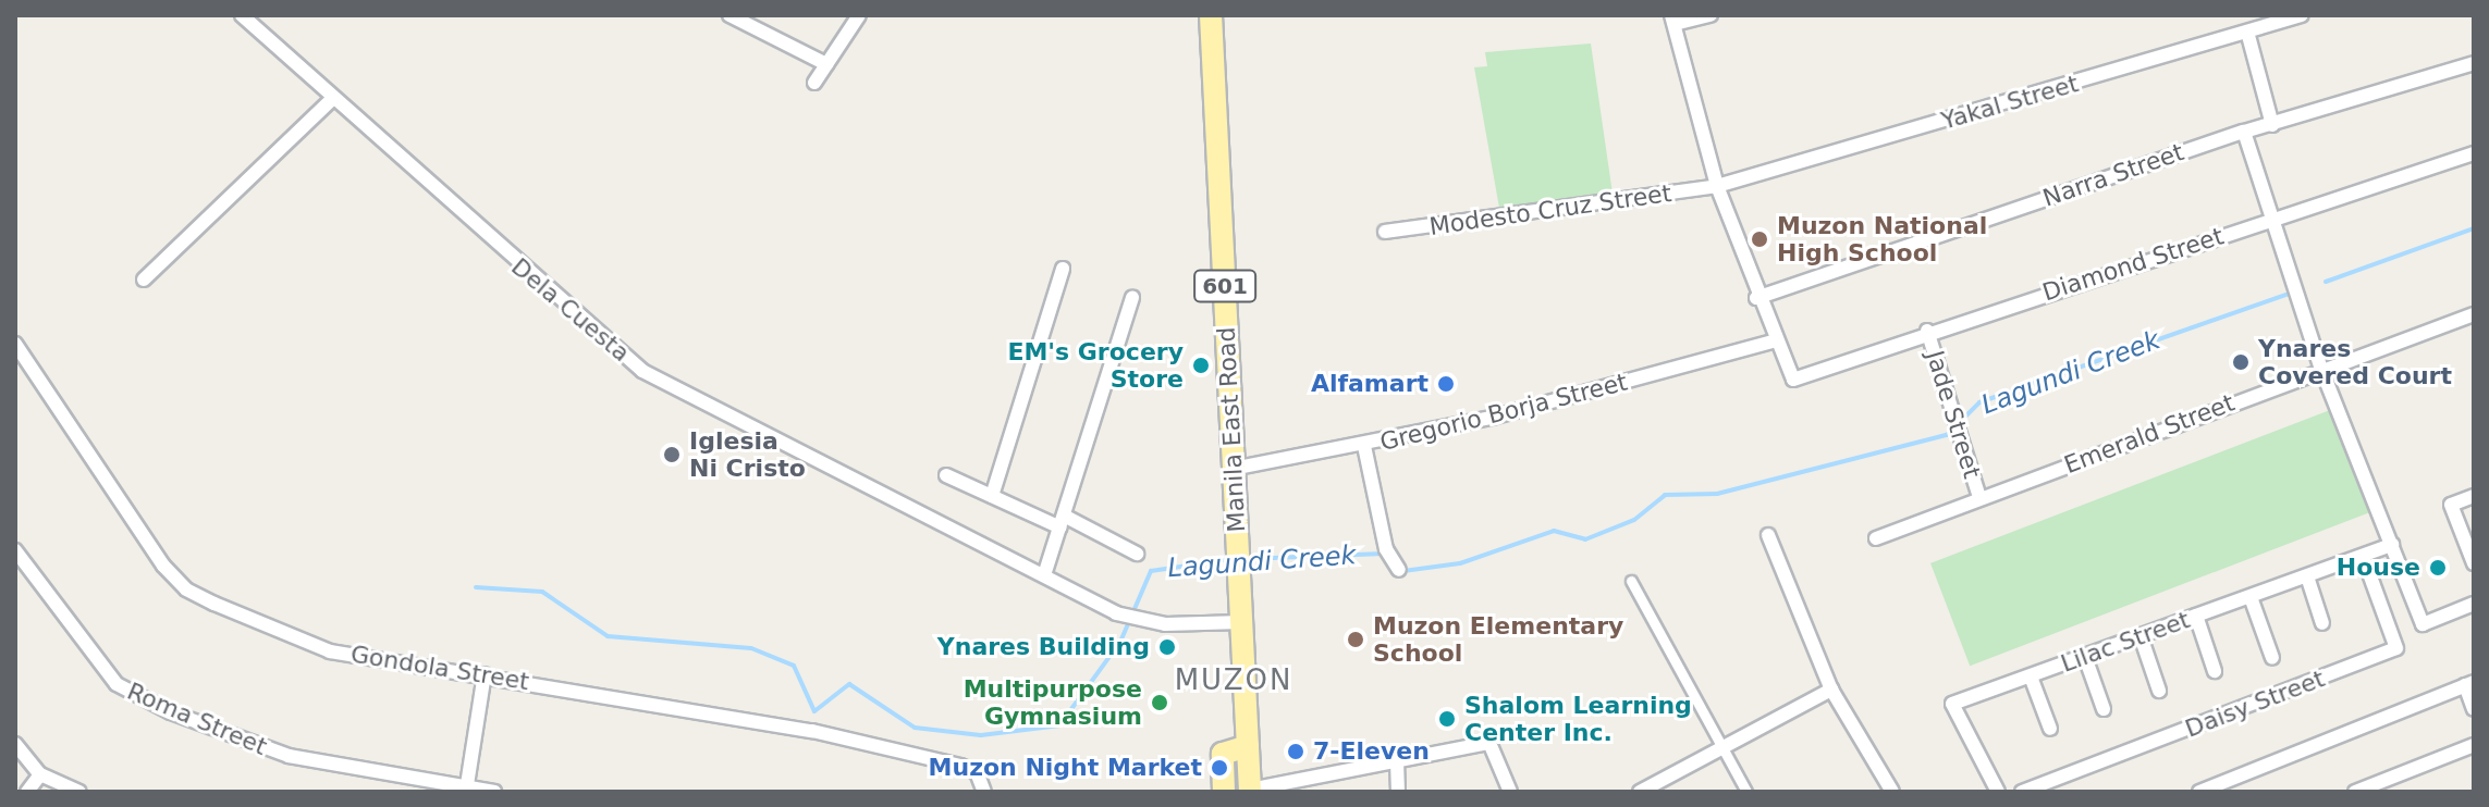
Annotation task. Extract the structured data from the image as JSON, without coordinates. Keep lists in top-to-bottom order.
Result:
{
  "streets": {
    "main road": ["601", "Manila East Road"],
    "street": [
      "Yakal Street",
      "Narra Street",
      "Modesto Cruz Street",
      "Diamond Street",
      "Dela Cuesta",
      "Gregorio Borja Street",
      "Jade Street",
      "Emerald Street",
      "Lilac Street",
      "Gondola Street",
      "Daisy Street",
      "Roma Street"
    ]
  },
  "crossings": [
    ["Yakal Street", "Modesto Cruz Street"],
    ["Diamond Street", "Gregorio Borja Street"],
    ["Diamond Street", "Jade Street"],
    ["Dela Cuesta", "Manila East Road"],
    ["Gregorio Borja Street", "Manila East Road"],
    ["Jade Street", "Emerald Street"],
    ["Lilac Street", "Daisy Street"]
  ],
  "districts": ["MUZON"],
  "water": ["Lagundi Creek"],
  "places": [
    "Muzon National High School",
    "Ynares Covered Court",
    "EM's Grocery Store",
    "Alfamart",
    "Iglesia Ni Cristo",
    "House",
    "Muzon Elementary School",
    "Ynares Building",
    "Multipurpose Gymnasium",
    "Shalom Learning Center Inc.",
    "7-Eleven",
    "Muzon Night Market"
  ]
}
